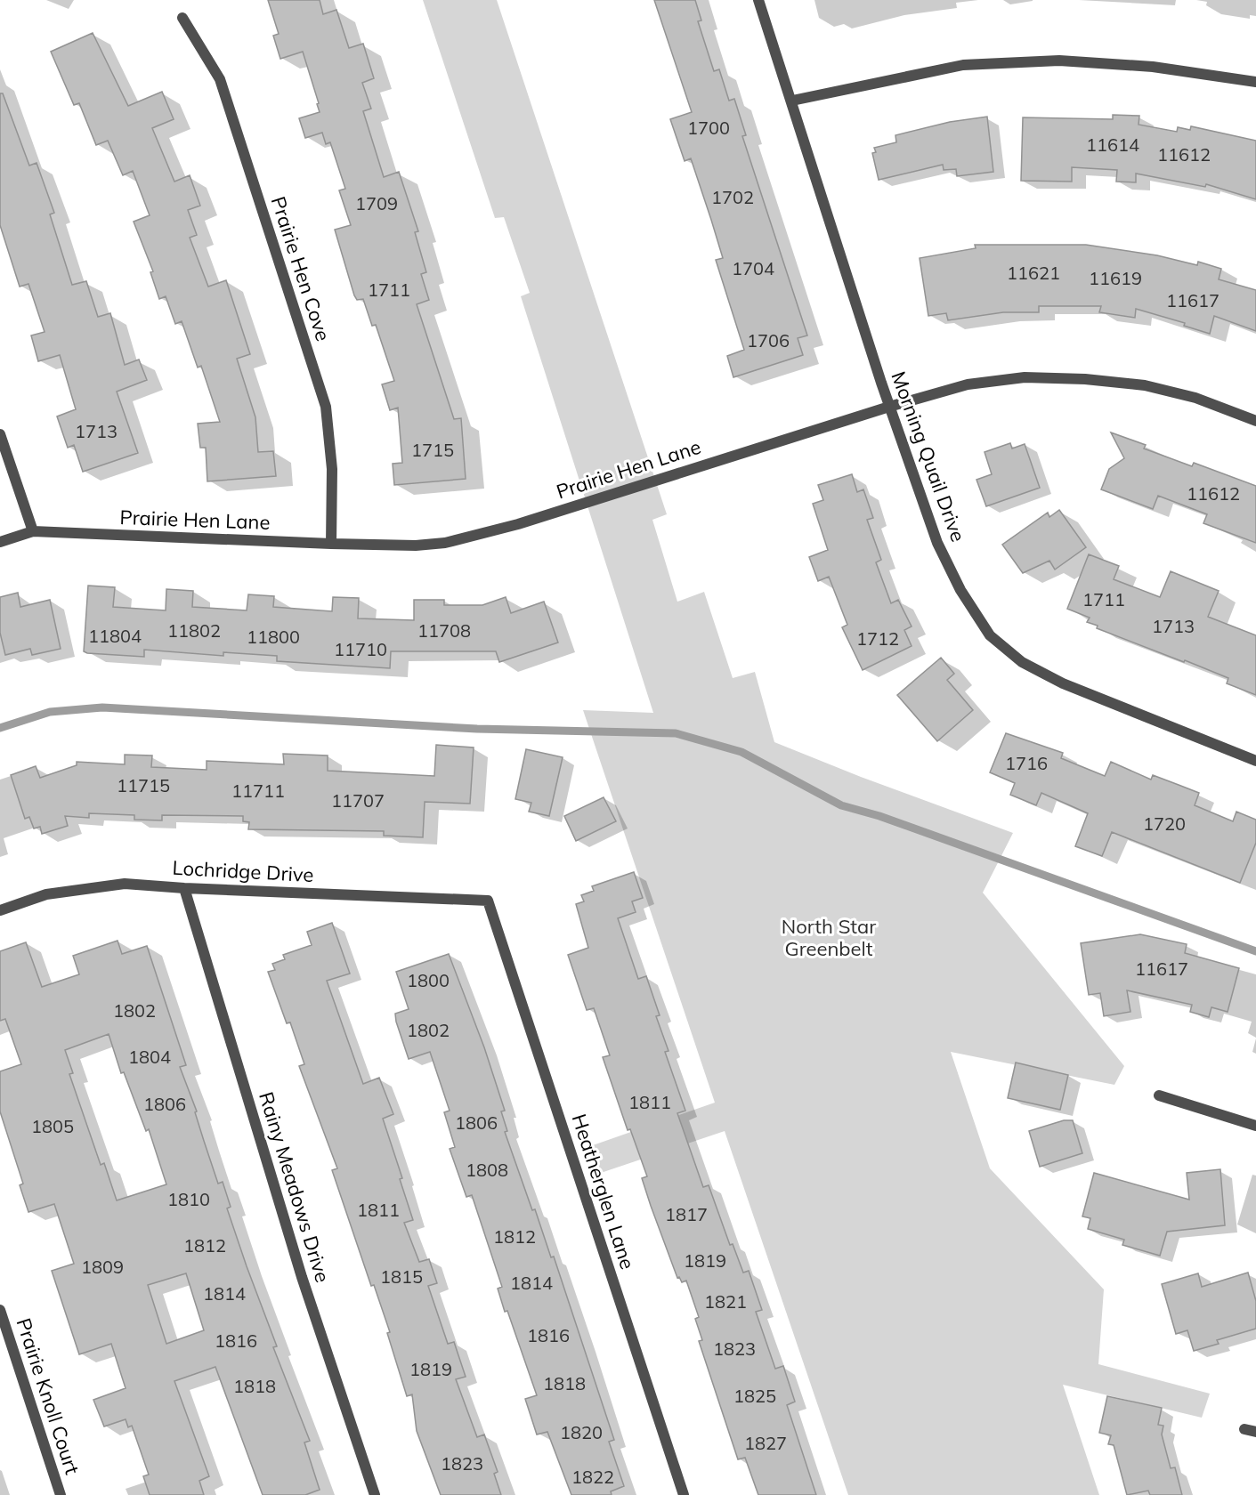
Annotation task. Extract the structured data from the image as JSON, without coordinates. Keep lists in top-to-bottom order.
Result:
{
  "streets": {
    "street": [
      "Prairie Hen Cove",
      "Morning Quail Drive",
      "Prairie Hen Lane",
      "Lochridge Drive",
      "Rainy Meadows Drive",
      "Heatherglen Lane",
      "Prairie Knoll Court"
    ]
  },
  "crossings": [
    ["Prairie Hen Cove", "Prairie Hen Lane"],
    ["Morning Quail Drive", "Prairie Hen Lane"],
    ["Lochridge Drive", "Rainy Meadows Drive"],
    ["Lochridge Drive", "Heatherglen Lane"]
  ],
  "parks": ["North Star Greenbelt"],
  "house_numbers": [
    "1700",
    "11614",
    "11612",
    "1702",
    "1709",
    "1704",
    "11621",
    "11619",
    "1711",
    "11617",
    "1706",
    "1713",
    "1715",
    "11612",
    "1711",
    "1713",
    "11802",
    "11708",
    "11804",
    "11800",
    "1712",
    "11710",
    "1716",
    "11715",
    "11711",
    "11707",
    "1720",
    "11617",
    "1800",
    "1802",
    "1802",
    "1804",
    "1811",
    "1806",
    "1806",
    "1805",
    "1808",
    "1810",
    "1811",
    "1817",
    "1812",
    "1812",
    "1819",
    "1809",
    "1815",
    "1814",
    "1814",
    "1821",
    "1816",
    "1816",
    "1823",
    "1819",
    "1818",
    "1818",
    "1825",
    "1820",
    "1827",
    "1823",
    "1822"
  ]
}
